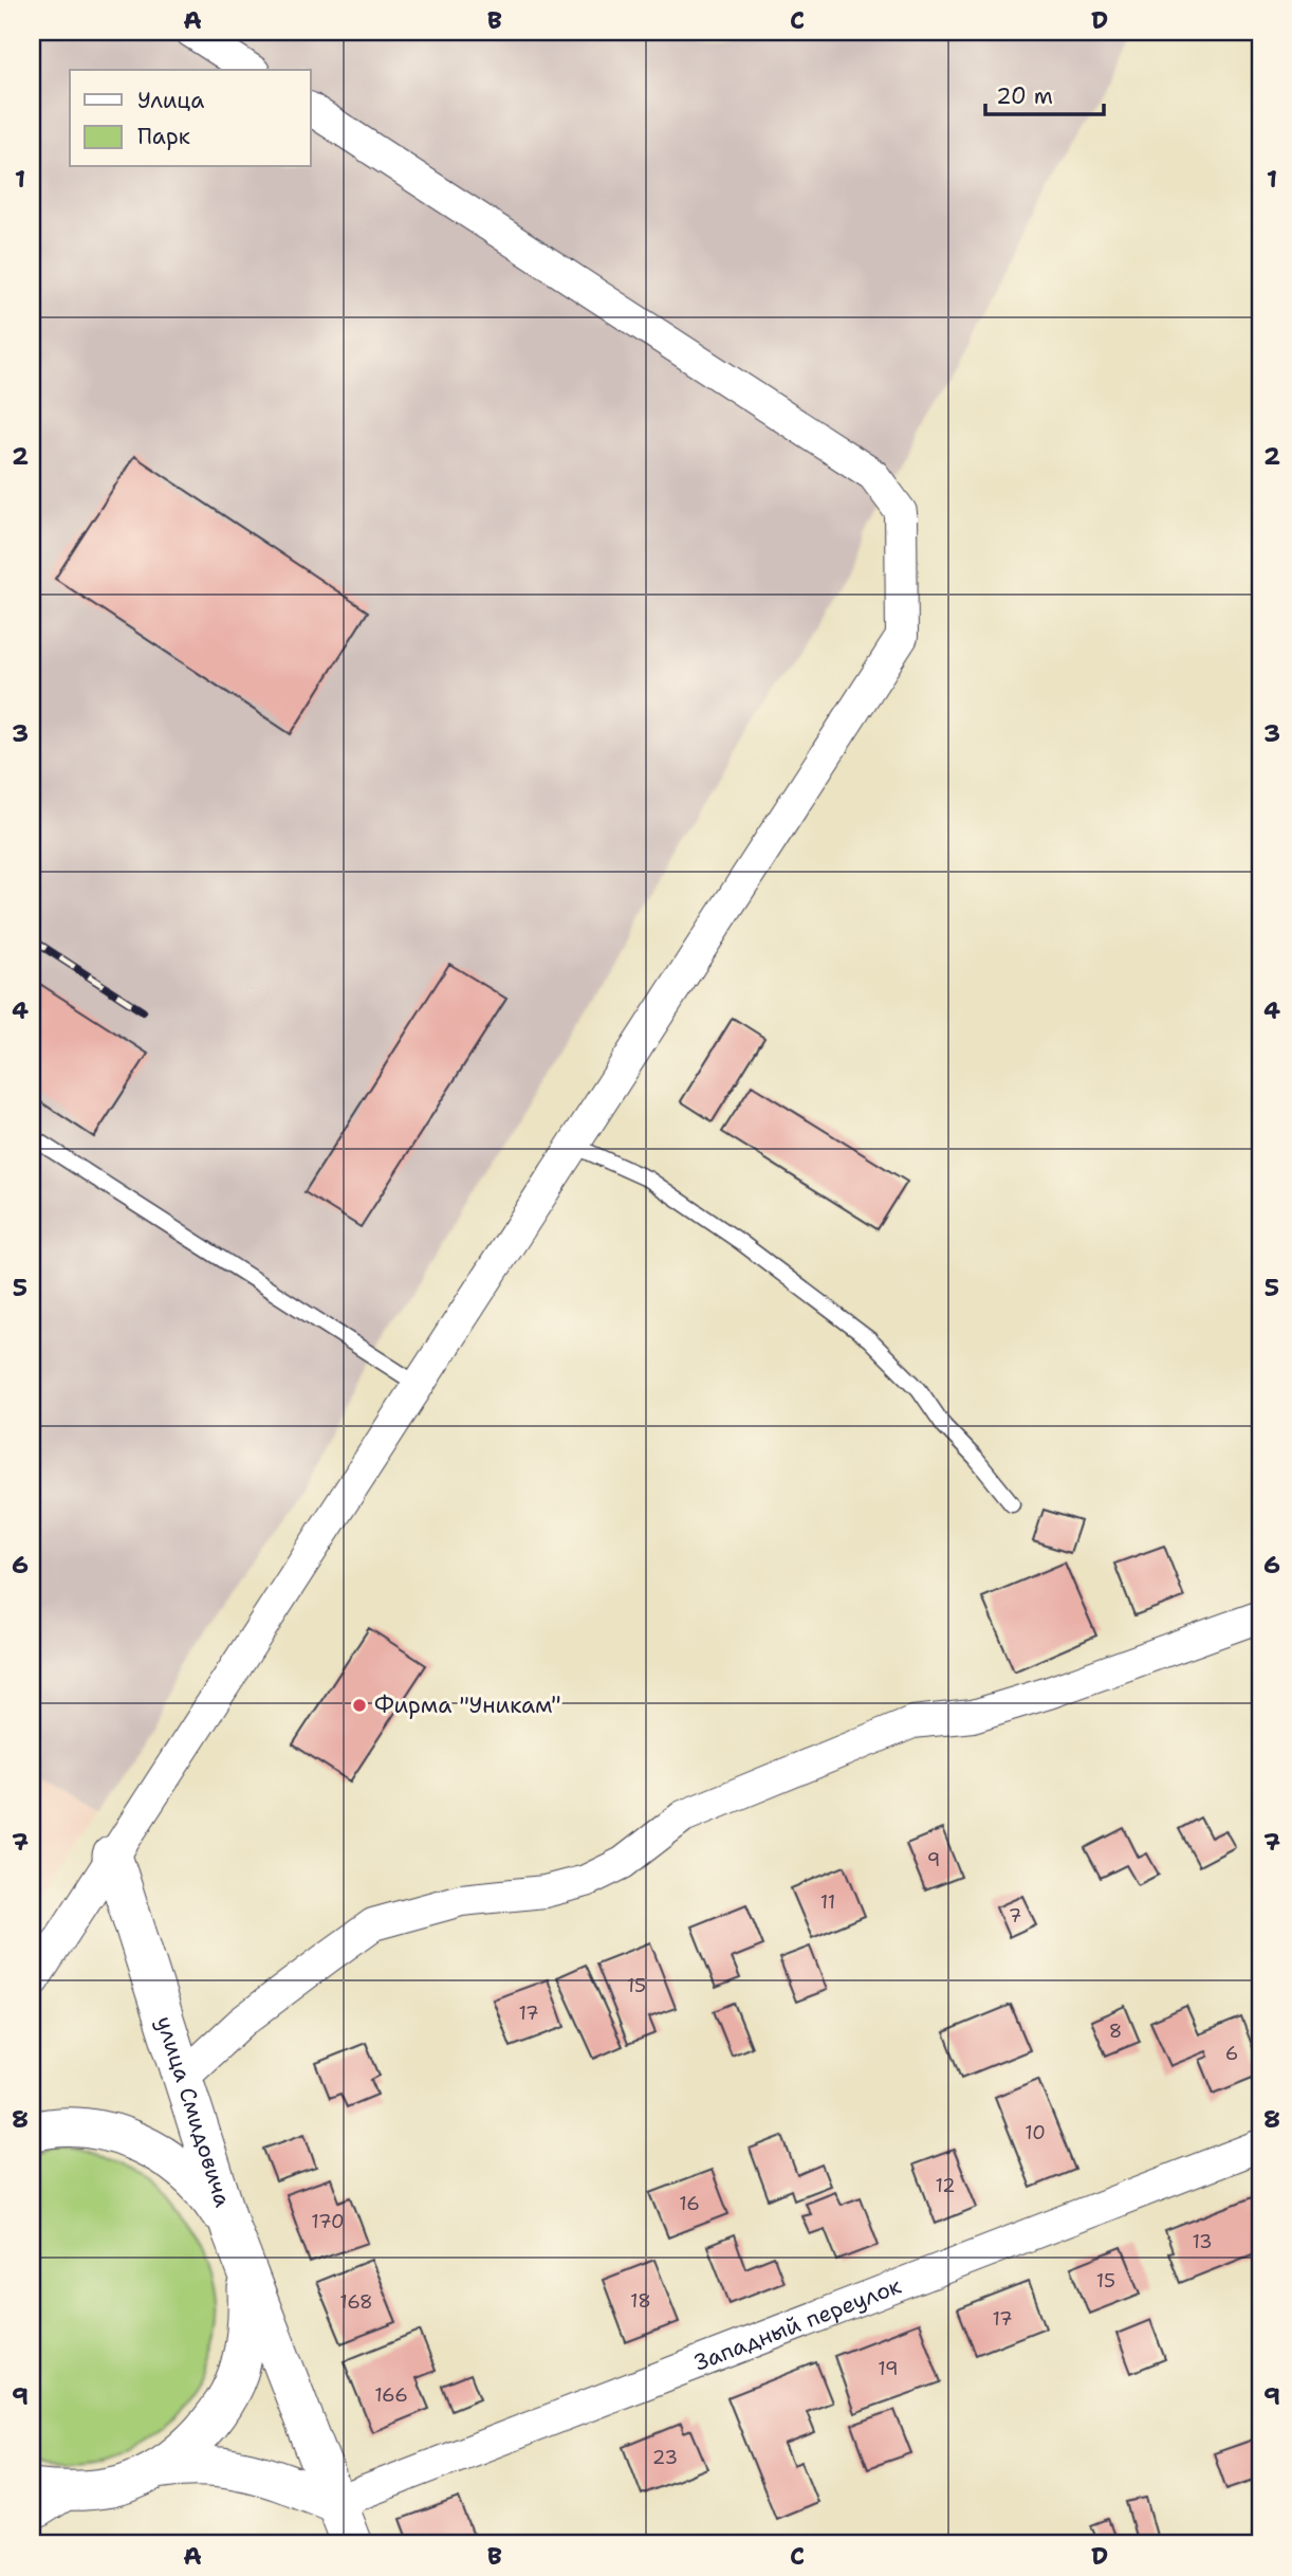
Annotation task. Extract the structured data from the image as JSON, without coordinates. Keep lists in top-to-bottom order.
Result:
{
  "streets": {
    "street": ["улица Смидовича", "Западный переулок"]
  },
  "crossings": [
    ["улица Смидовича", "Западный переулок"]
  ],
  "places": ["Фирма \"Уникам\""],
  "house_numbers": [
    "9",
    "11",
    "7",
    "15",
    "17",
    "8",
    "6",
    "10",
    "12",
    "16",
    "170",
    "13",
    "15",
    "18",
    "168",
    "17",
    "19",
    "166",
    "23"
  ],
  "legend": ["Улица", "Парк"],
  "scale_bar": "20 m",
  "grid": {
    "columns": [
      "A",
      "B",
      "C",
      "D"
    ],
    "rows": [
      "1",
      "2",
      "3",
      "4",
      "5",
      "6",
      "7",
      "8",
      "9"
    ]
  }
}
